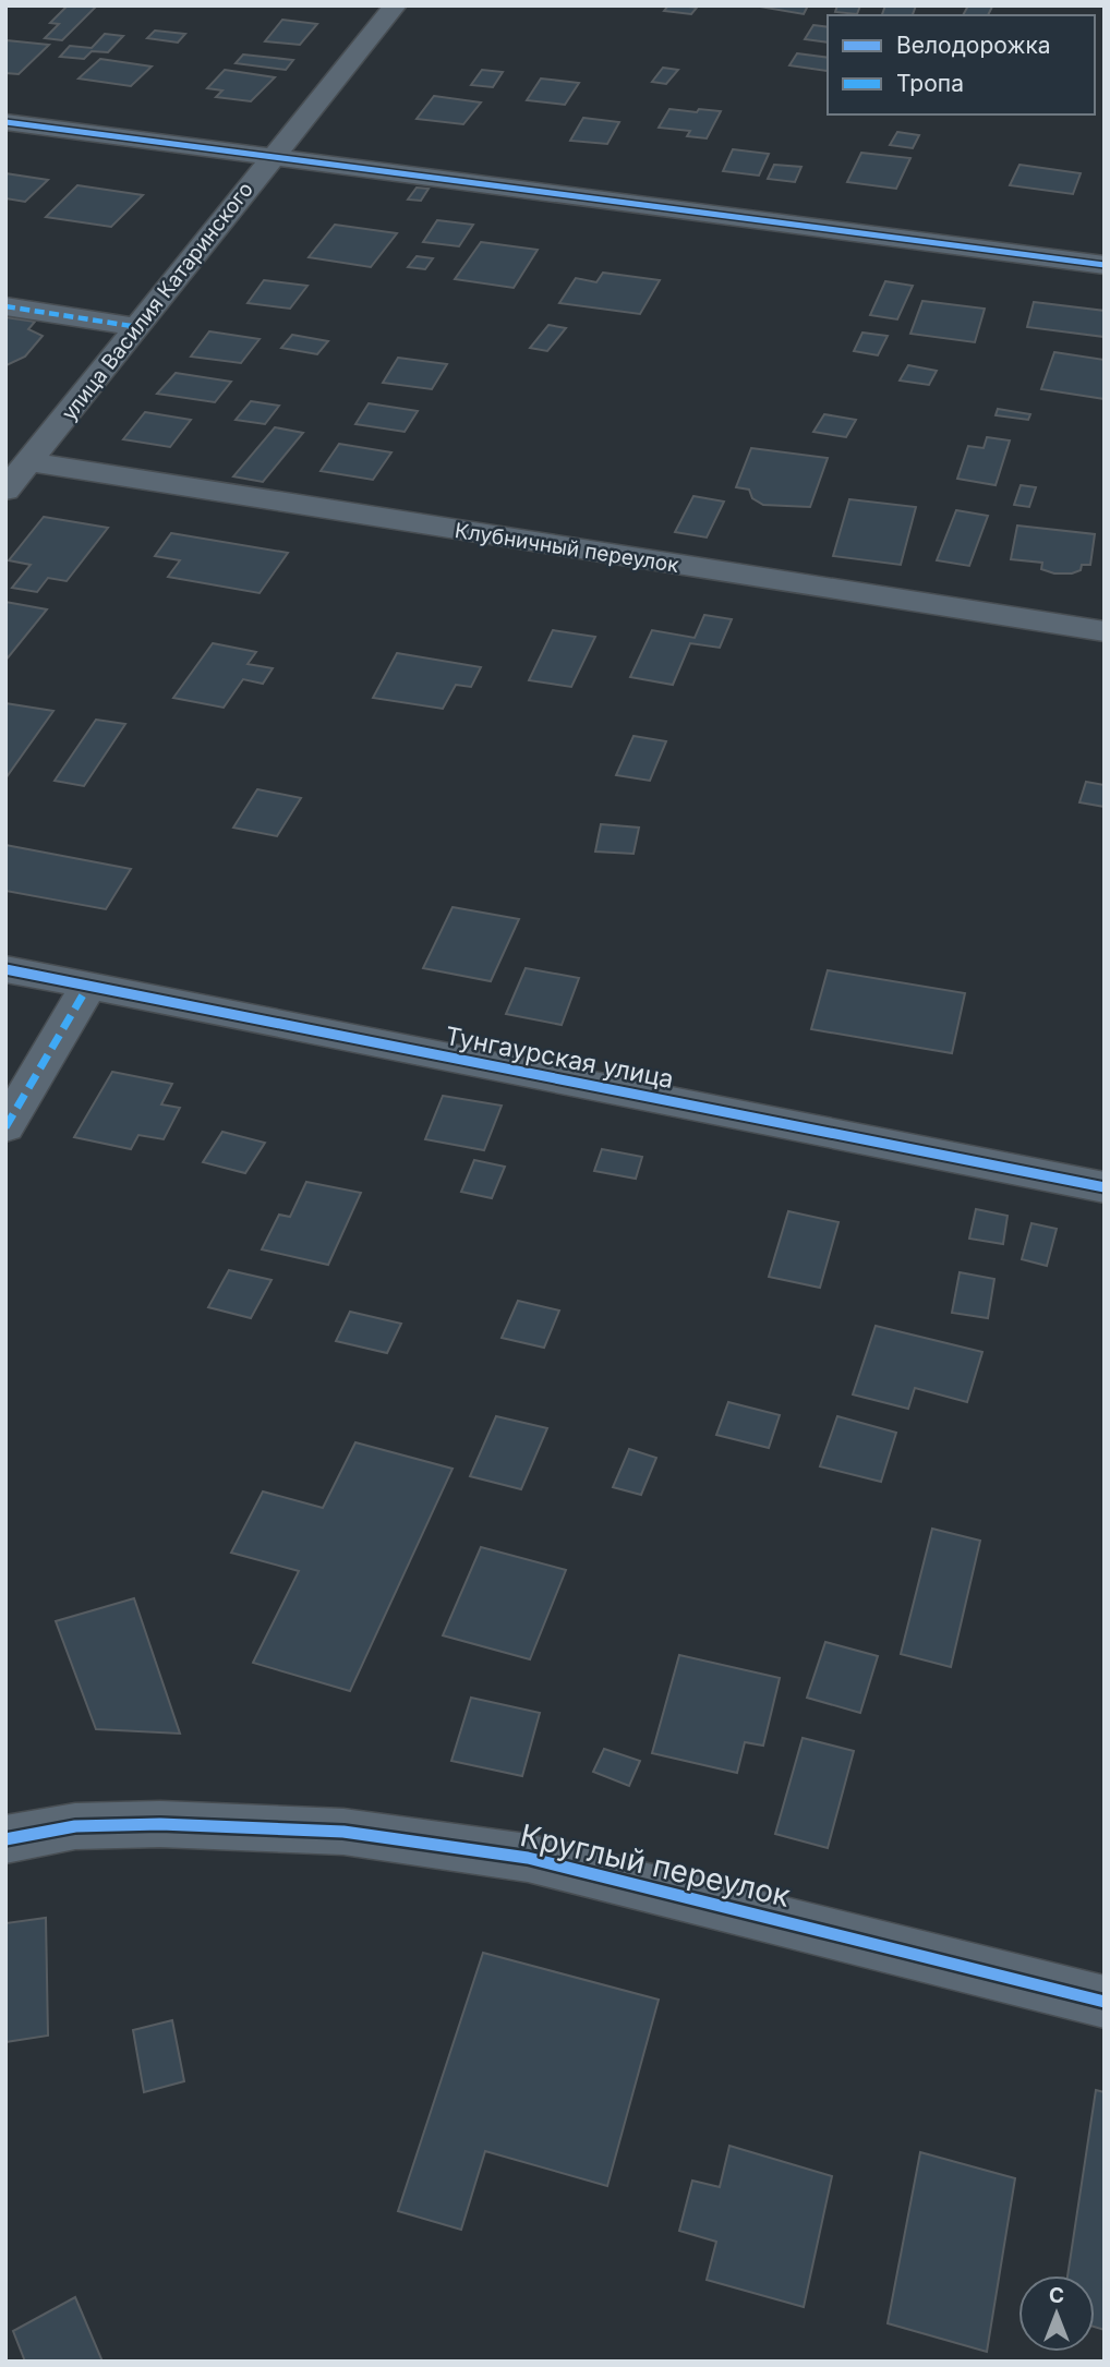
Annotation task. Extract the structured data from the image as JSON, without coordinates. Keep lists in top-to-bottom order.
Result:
{
  "streets": {
    "street": [
      "улица Василия Катаринского",
      "Клубничный переулок",
      "Тунгаурская улица",
      "Круглый переулок"
    ]
  },
  "crossings": [
    ["улица Василия Катаринского", "Клубничный переулок"]
  ],
  "legend": ["Велодорожка", "Тропа"],
  "north": "top"
}
